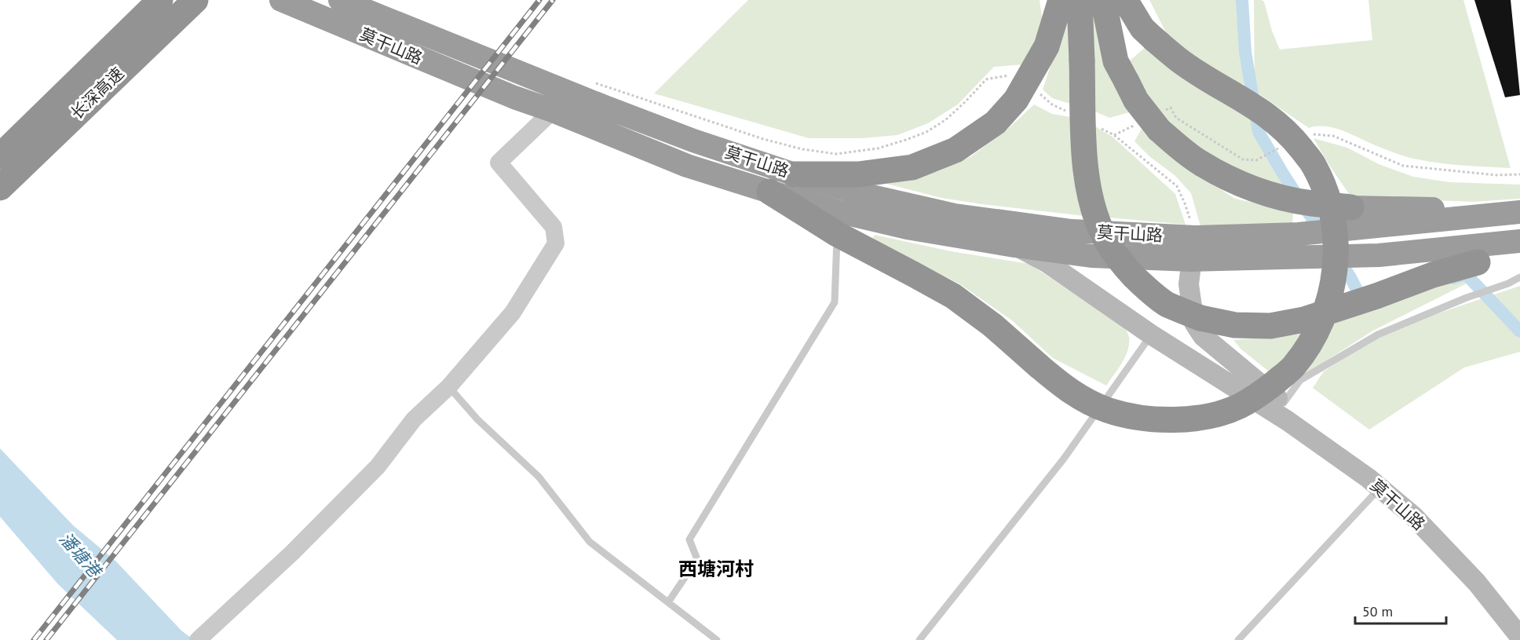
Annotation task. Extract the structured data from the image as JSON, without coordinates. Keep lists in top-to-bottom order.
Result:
{
  "streets": {
    "highway": ["莫干山路", "长深高速"]
  },
  "districts": ["西塘河村"],
  "water": ["潘塘港"],
  "scale_bar": "50 m"
}
